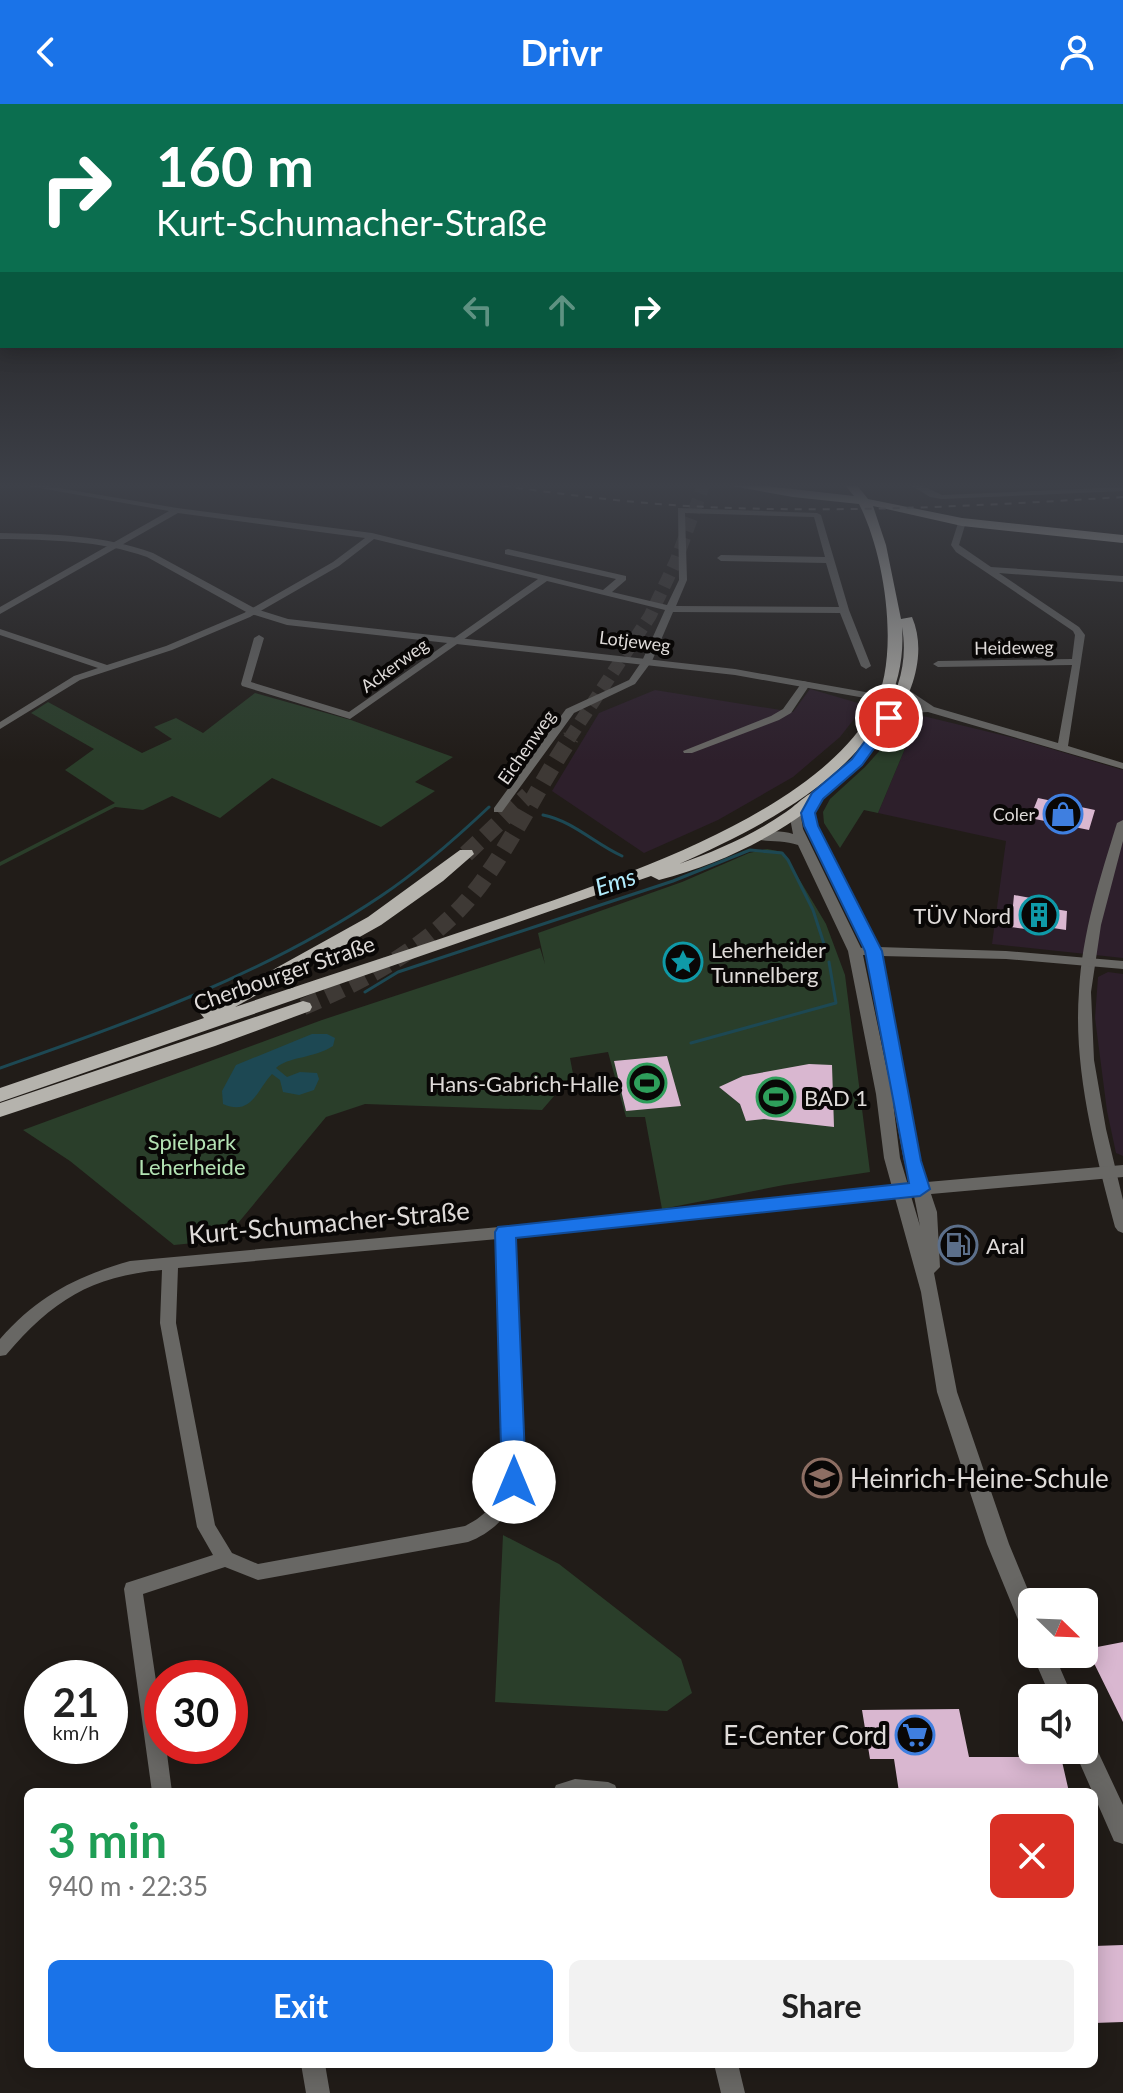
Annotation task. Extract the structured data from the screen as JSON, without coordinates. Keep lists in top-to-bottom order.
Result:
{
  "streets": {
    "main road": ["Cherbourger Straße"],
    "street": [
      "Lotjeweg",
      "Heideweg",
      "Ackerweg",
      "Eichenweg",
      "Kurt-Schumacher-Straße"
    ]
  },
  "crossings": [
    ["Lotjeweg", "Ackerweg"],
    ["Lotjeweg", "Eichenweg"],
    ["Lotjeweg", "Cherbourger Straße"]
  ],
  "water": ["Ems"],
  "parks": ["Spielpark Leherheide"],
  "places": {
    "shop": ["Coler"],
    "building": ["TÜV Nord"],
    "place": ["Leherheider Tunnelberg"],
    "sports": ["Hans-Gabrich-Halle", "BAD 1"],
    "fuel station": ["Aral"],
    "school or university": ["Heinrich-Heine-Schule"],
    "supermarket": ["E-Center Cord"]
  },
  "north": "bottom right",
  "page": {
    "header": "Drivr",
    "turn": ["160 m", "Kurt-Schumacher-Straße"],
    "speed": "21 km/h",
    "limit": "30",
    "heading": ["3 min", "940 m · 22:35"],
    "buttons": ["Exit", "Share"]
  }
}
